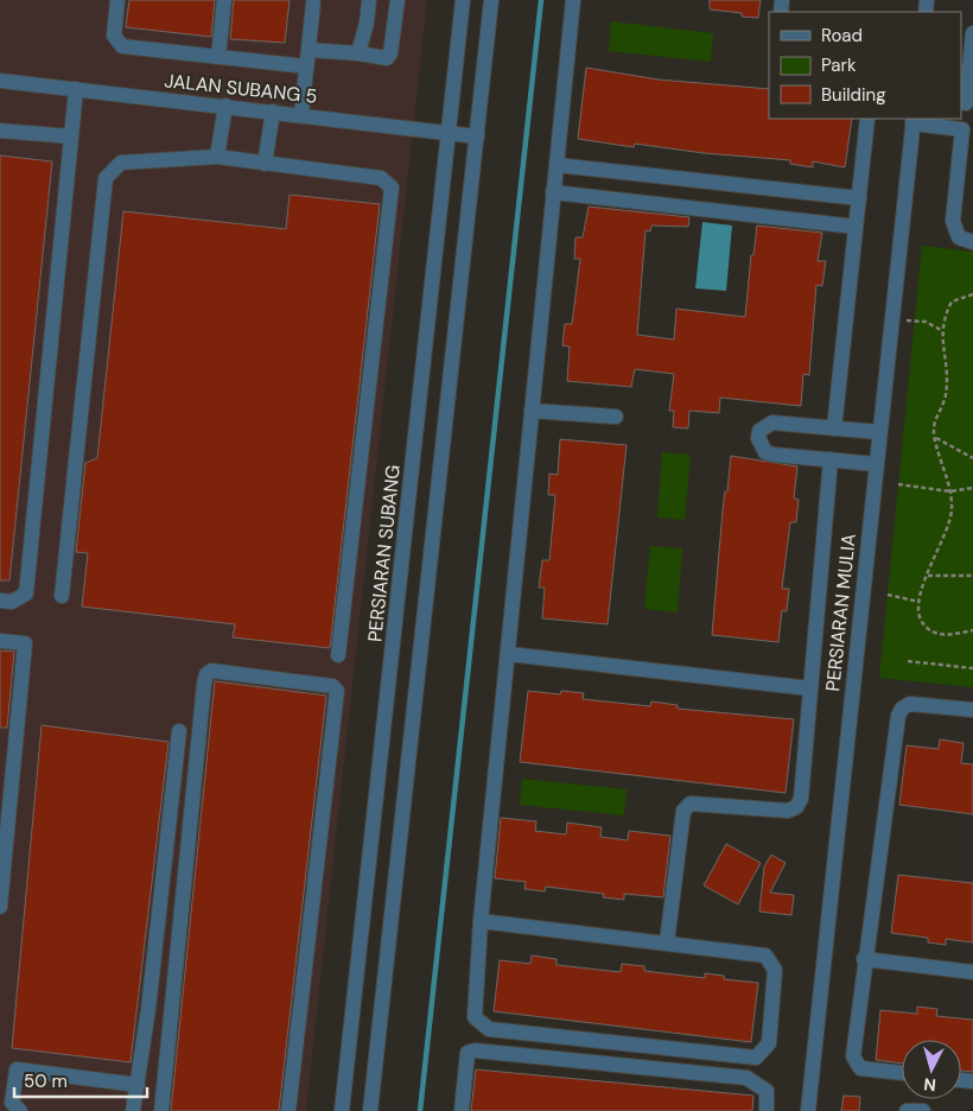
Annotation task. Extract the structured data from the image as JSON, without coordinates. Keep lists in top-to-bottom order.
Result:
{
  "streets": {
    "street": ["JALAN SUBANG 5", "PERSIARAN SUBANG", "PERSIARAN MULIA"]
  },
  "crossings": [
    ["JALAN SUBANG 5", "PERSIARAN SUBANG"]
  ],
  "legend": ["Road", "Park", "Building"],
  "scale_bar": "50 m",
  "north": "bottom"
}
